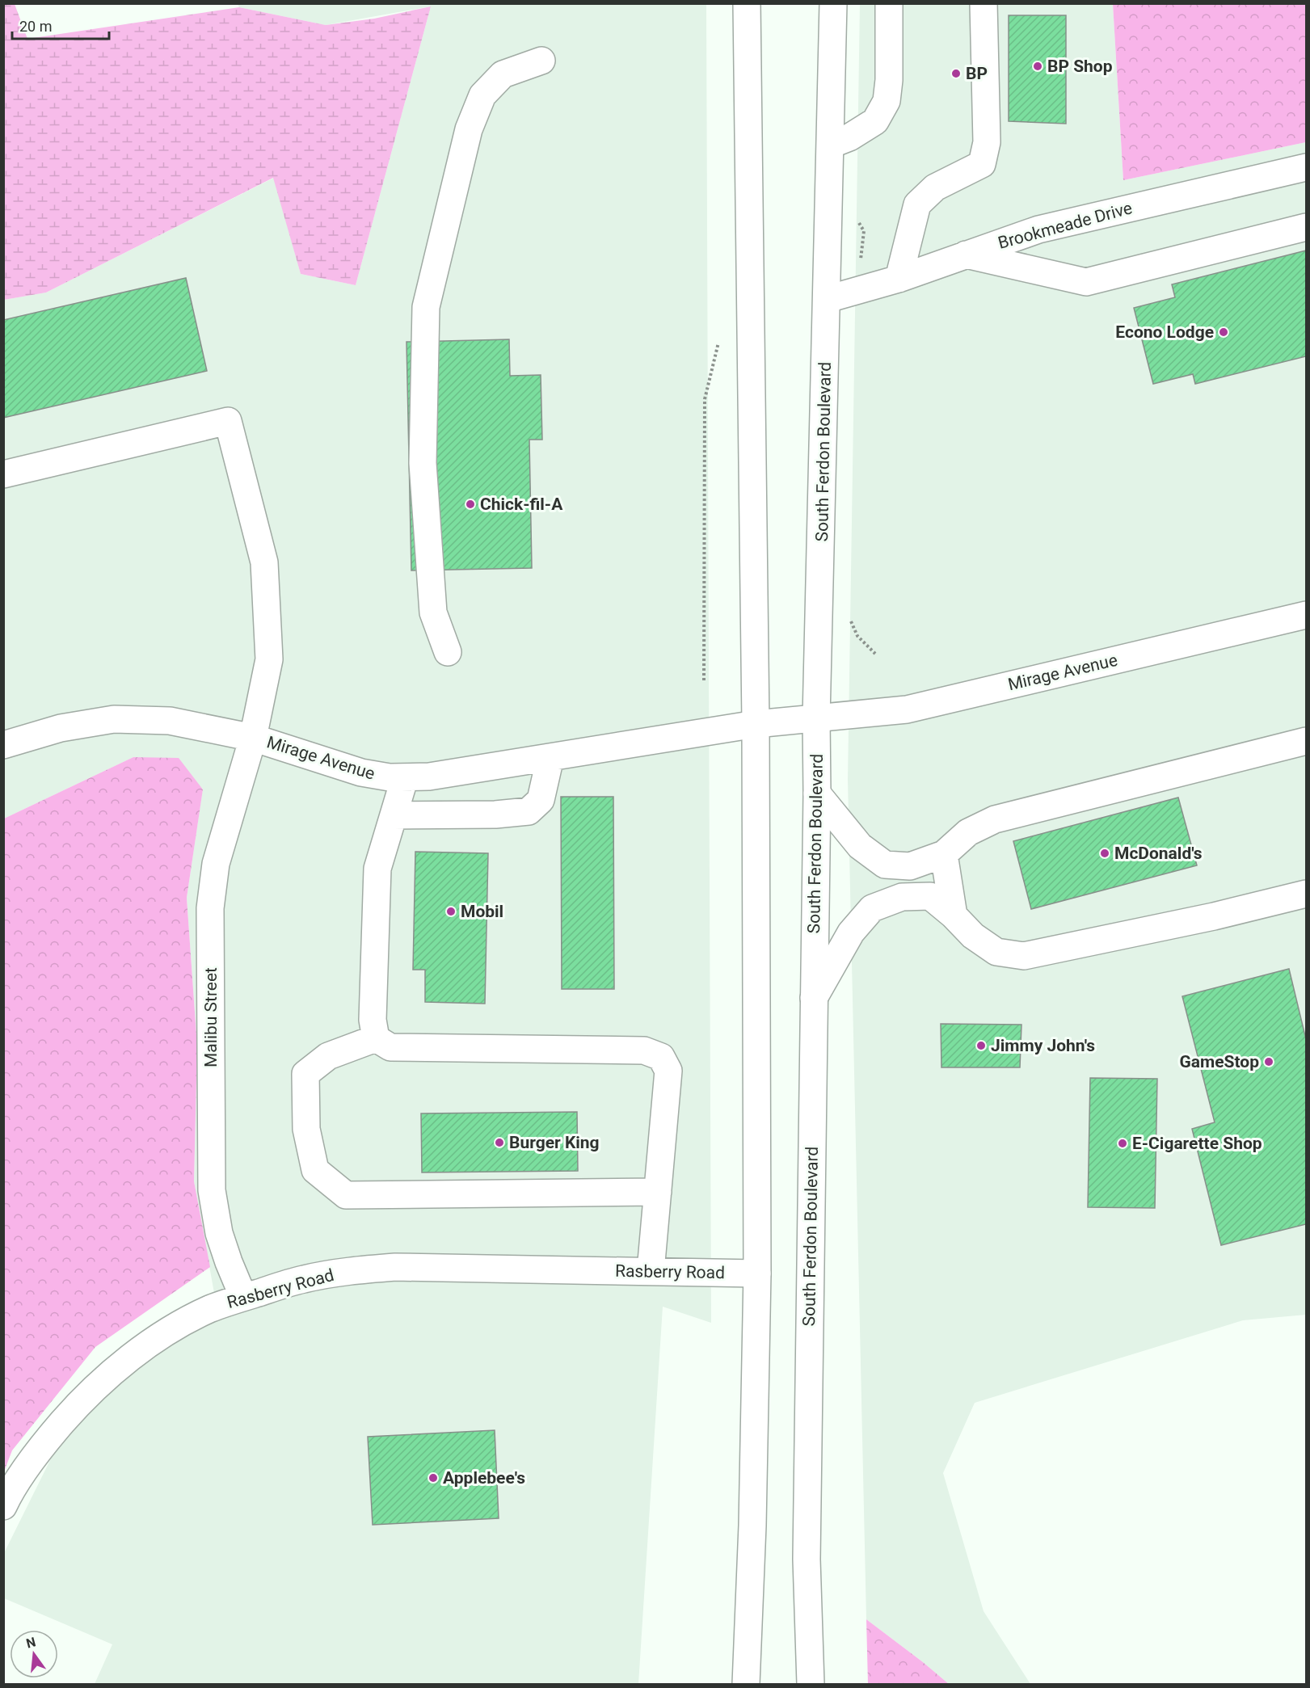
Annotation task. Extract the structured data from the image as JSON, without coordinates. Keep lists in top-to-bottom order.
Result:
{
  "streets": {
    "main road": [
      "Brookmeade Drive",
      "South Ferdon Boulevard",
      "Mirage Avenue",
      "Malibu Street",
      "Rasberry Road"
    ]
  },
  "crossings": [
    ["Brookmeade Drive", "South Ferdon Boulevard"],
    ["South Ferdon Boulevard", "Mirage Avenue"],
    ["Mirage Avenue", "Malibu Street"],
    ["Malibu Street", "Rasberry Road"]
  ],
  "places": [
    "BP Shop",
    "BP",
    "Econo Lodge",
    "Chick-fil-A",
    "McDonald's",
    "Mobil",
    "Jimmy John's",
    "GameStop",
    "Burger King",
    "E-Cigarette Shop",
    "Applebee's"
  ],
  "scale_bar": "20 m",
  "north": "top"
}
